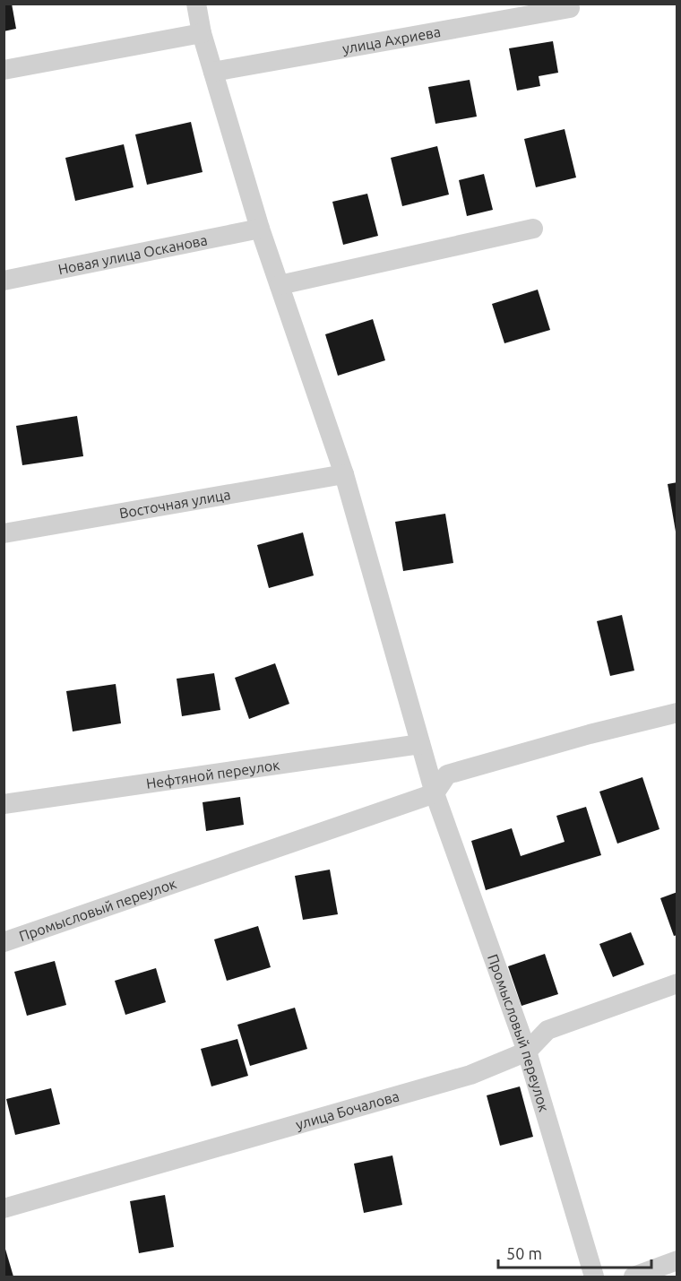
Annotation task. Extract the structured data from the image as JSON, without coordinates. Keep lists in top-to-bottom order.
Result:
{
  "streets": {
    "street": [
      "улица Ахриева",
      "Новая улица Осканова",
      "Восточная улица",
      "Нефтяной переулок",
      "Промысловый переулок",
      "улица Бочалова"
    ]
  },
  "crossings": [
    ["Промысловый переулок", "улица Бочалова"]
  ],
  "scale_bar": "50 m"
}
